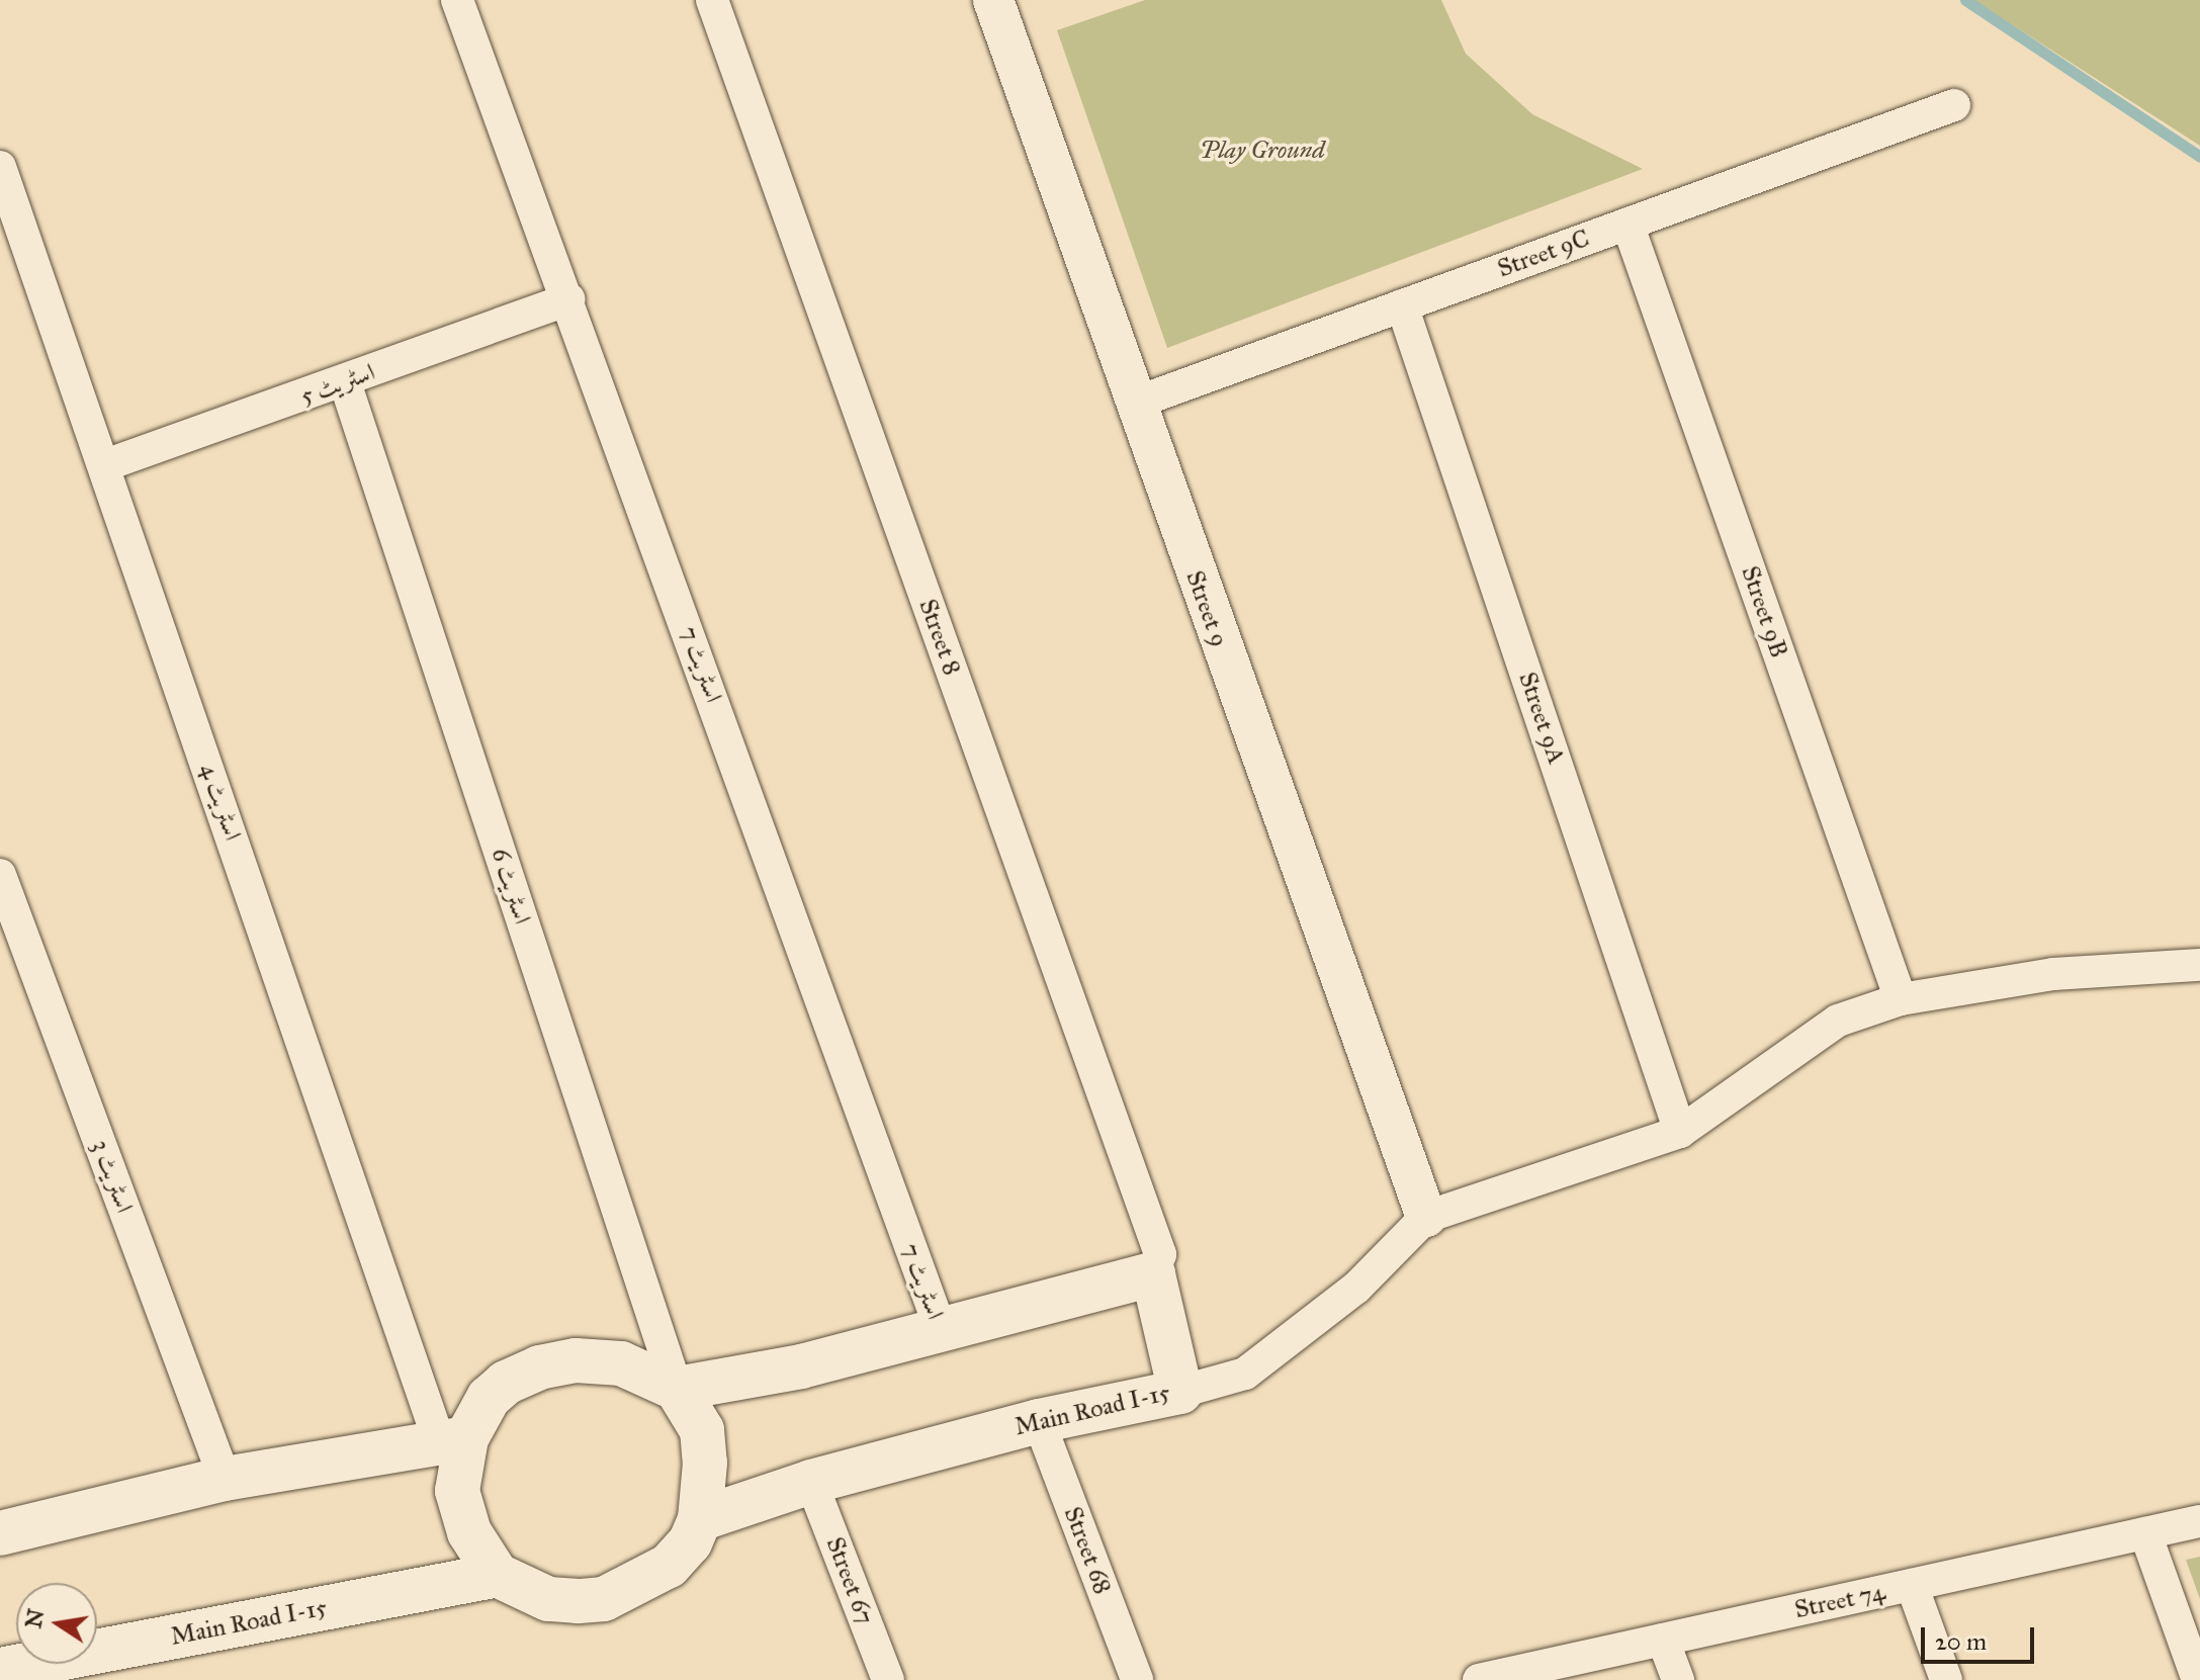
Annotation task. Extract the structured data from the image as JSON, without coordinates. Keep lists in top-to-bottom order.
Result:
{
  "streets": {
    "main road": ["Main Road I-15"],
    "street": [
      "Street 9C",
      "اسٹریٹ 5",
      "Street 9",
      "Street 9B",
      "Street 8",
      "اسٹریٹ 7",
      "Street 9A",
      "اسٹریٹ 4",
      "اسٹریٹ 6",
      "اسٹریٹ 3",
      "Street 68",
      "Street 67",
      "Street 74"
    ]
  },
  "crossings": [
    ["Street 9C", "Street 9"],
    ["Street 9C", "Street 9B"],
    ["Street 9C", "Street 9A"],
    ["اسٹریٹ 5", "اسٹریٹ 7"],
    ["اسٹریٹ 5", "اسٹریٹ 4"],
    ["اسٹریٹ 5", "اسٹریٹ 6"],
    ["Street 8", "Main Road I-15"],
    ["اسٹریٹ 4", "اسٹریٹ 6"],
    ["اسٹریٹ 4", "Main Road I-15"],
    ["اسٹریٹ 6", "Main Road I-15"],
    ["Main Road I-15", "Street 68"],
    ["Main Road I-15", "Street 67"]
  ],
  "parks": ["Play Ground"],
  "scale_bar": "20 m",
  "north": "left"
}
